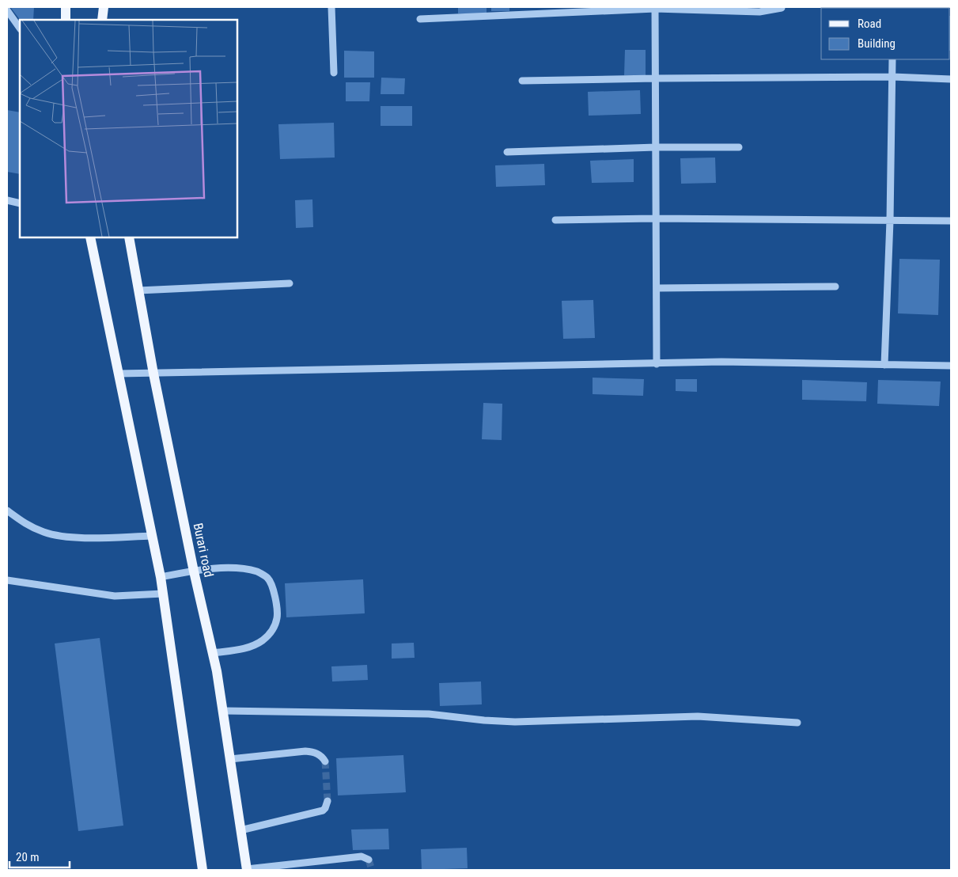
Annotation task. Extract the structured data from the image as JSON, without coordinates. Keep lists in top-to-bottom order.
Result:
{
  "streets": {
    "main road": ["Burari road"]
  },
  "legend": ["Road", "Building"],
  "scale_bar": "20 m"
}
